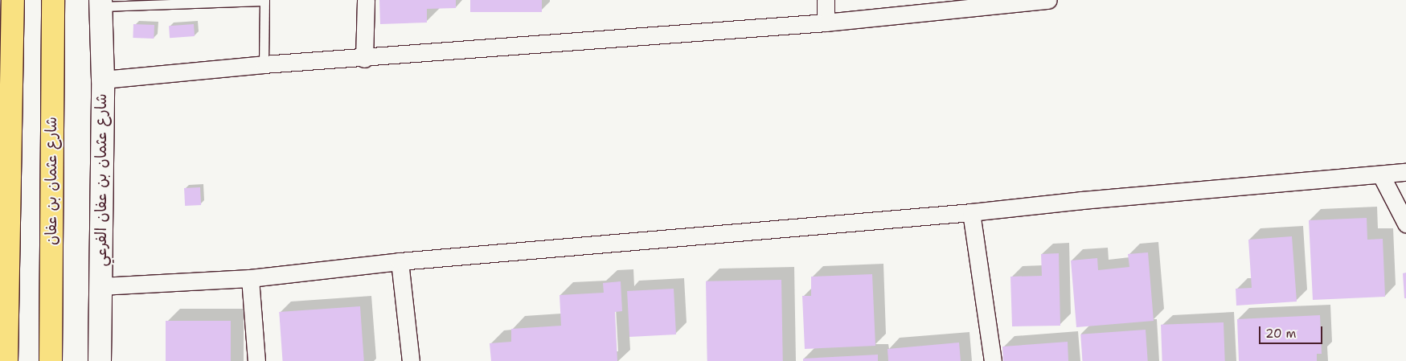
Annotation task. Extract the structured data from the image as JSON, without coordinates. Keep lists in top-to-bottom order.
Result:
{
  "streets": {
    "main road": ["شارع عثمان بن عفان الفرعي", "شارع عثمان بن عفان"]
  },
  "scale_bar": "20 m"
}
